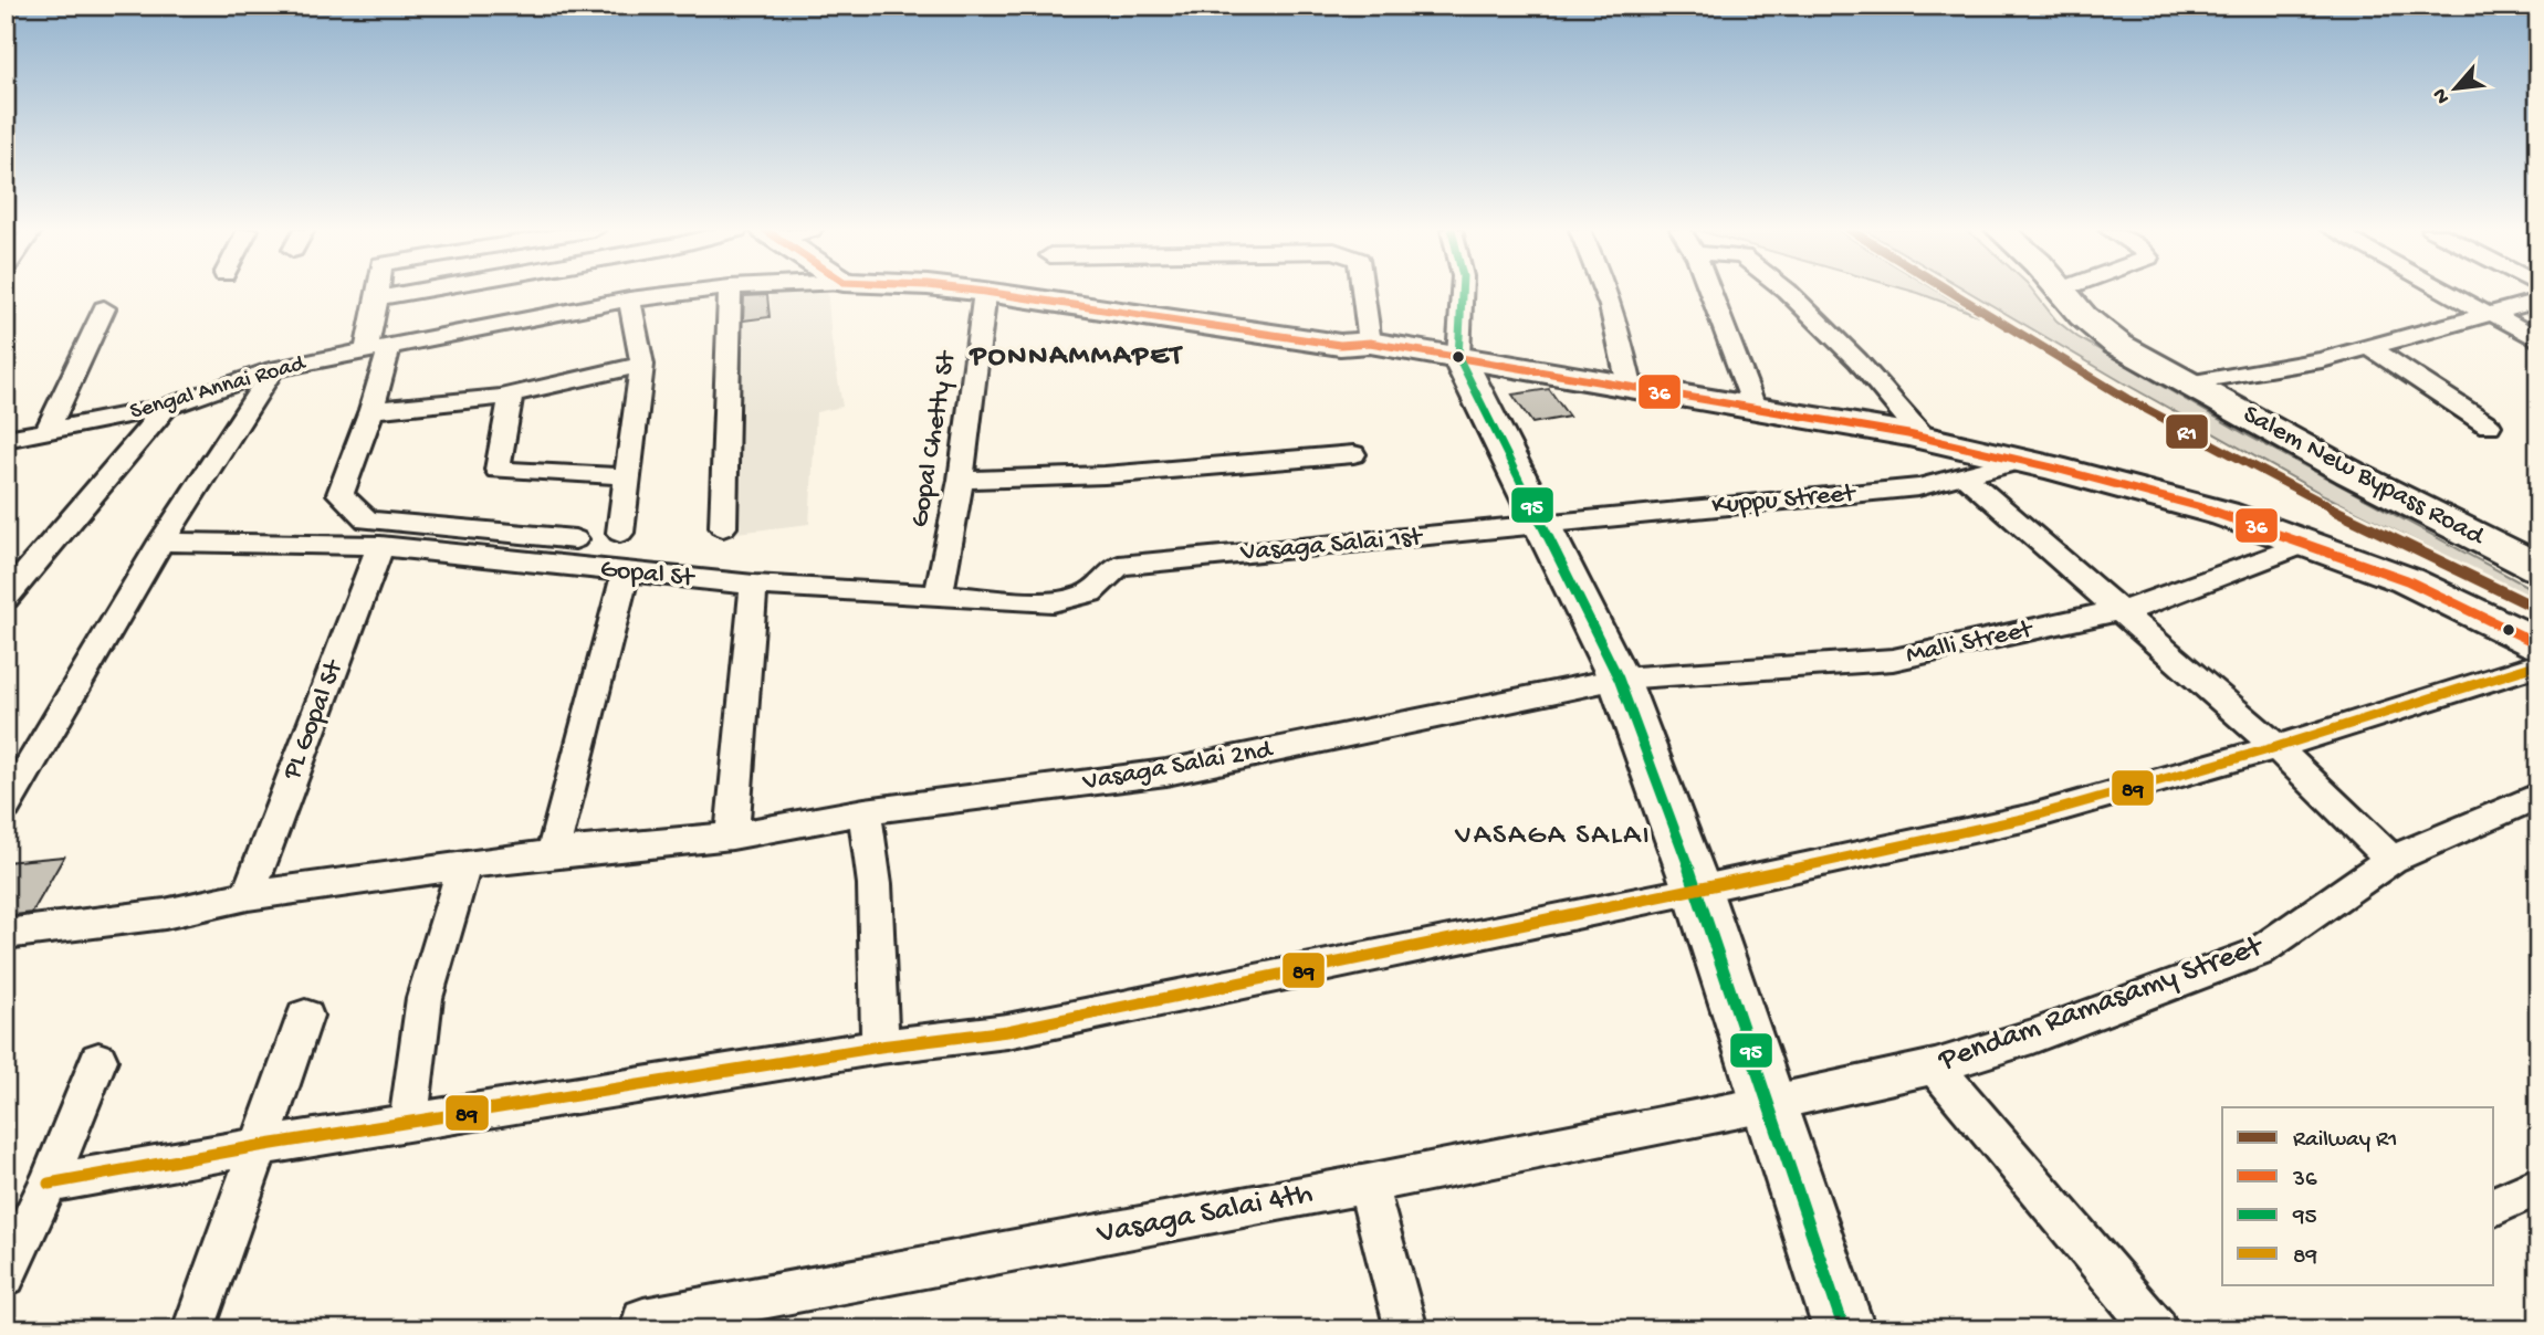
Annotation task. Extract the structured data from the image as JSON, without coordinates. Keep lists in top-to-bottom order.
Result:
{
  "streets": {
    "main road": ["Salem New Bypass Road"],
    "street": [
      "Sengal Annai Road",
      "Gopal Chetty St",
      "Kuppu Street",
      "Vasaga Salai 1st",
      "Gopal St",
      "Malli Street",
      "PL Gopal St",
      "Vasaga Salai 2nd",
      "Pendam Ramasamy Street",
      "Vasaga Salai 4th"
    ]
  },
  "crossings": [
    ["Gopal Chetty St", "Gopal St"],
    ["Kuppu Street", "Vasaga Salai 1st"],
    ["Vasaga Salai 1st", "Gopal St"],
    ["Gopal St", "PL Gopal St"],
    ["Malli Street", "Vasaga Salai 2nd"],
    ["Pendam Ramasamy Street", "Vasaga Salai 4th"]
  ],
  "districts": ["PONNAMMAPET", "VASAGA SALAI"],
  "lines": [
    "rail line R1",
    "transit line 36",
    "transit line 95",
    "transit line 89"
  ],
  "legend": [
    "Railway R1",
    "36",
    "95",
    "89"
  ],
  "north": "bottom left"
}
